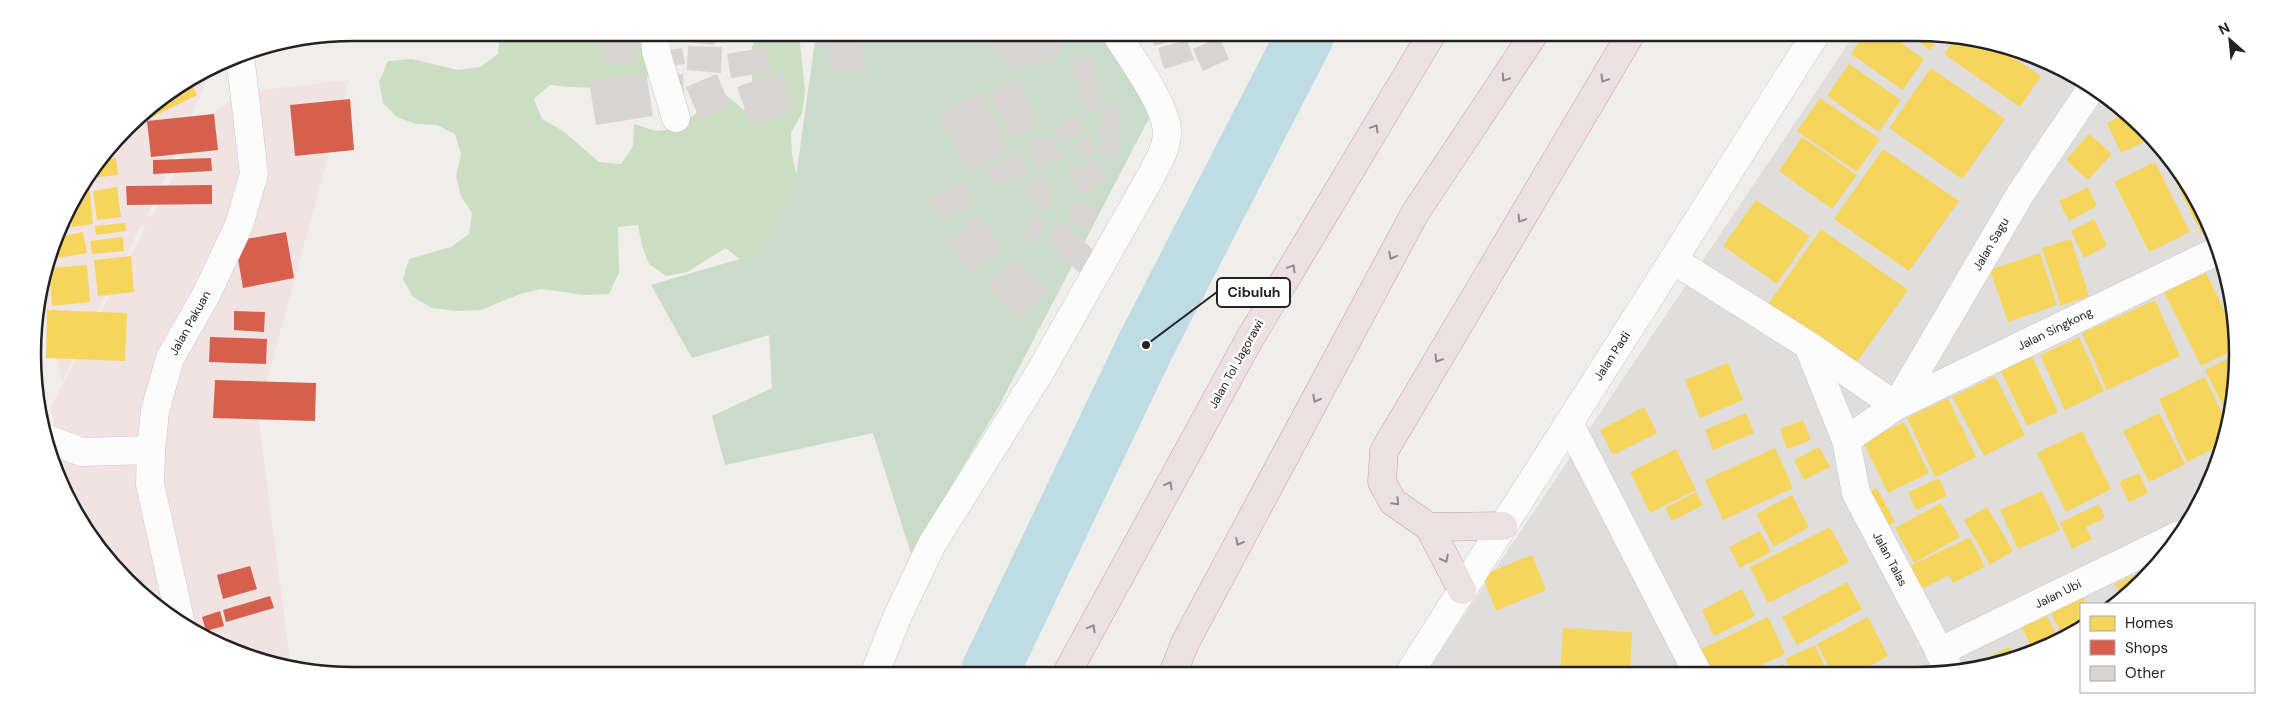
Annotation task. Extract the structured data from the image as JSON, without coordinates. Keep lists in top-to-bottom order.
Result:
{
  "streets": {
    "highway": ["Jalan Tol Jagorawi"],
    "street": [
      "Jalan Sagu",
      "Jalan Pakuan",
      "Jalan Singkong",
      "Jalan Padi",
      "Jalan Talas",
      "Jalan Ubi"
    ]
  },
  "crossings": [
    ["Jalan Sagu", "Jalan Singkong"],
    ["Jalan Talas", "Jalan Ubi"]
  ],
  "places": ["Cibuluh"],
  "legend": ["Homes", "Shops", "Other"],
  "north": "top left"
}
